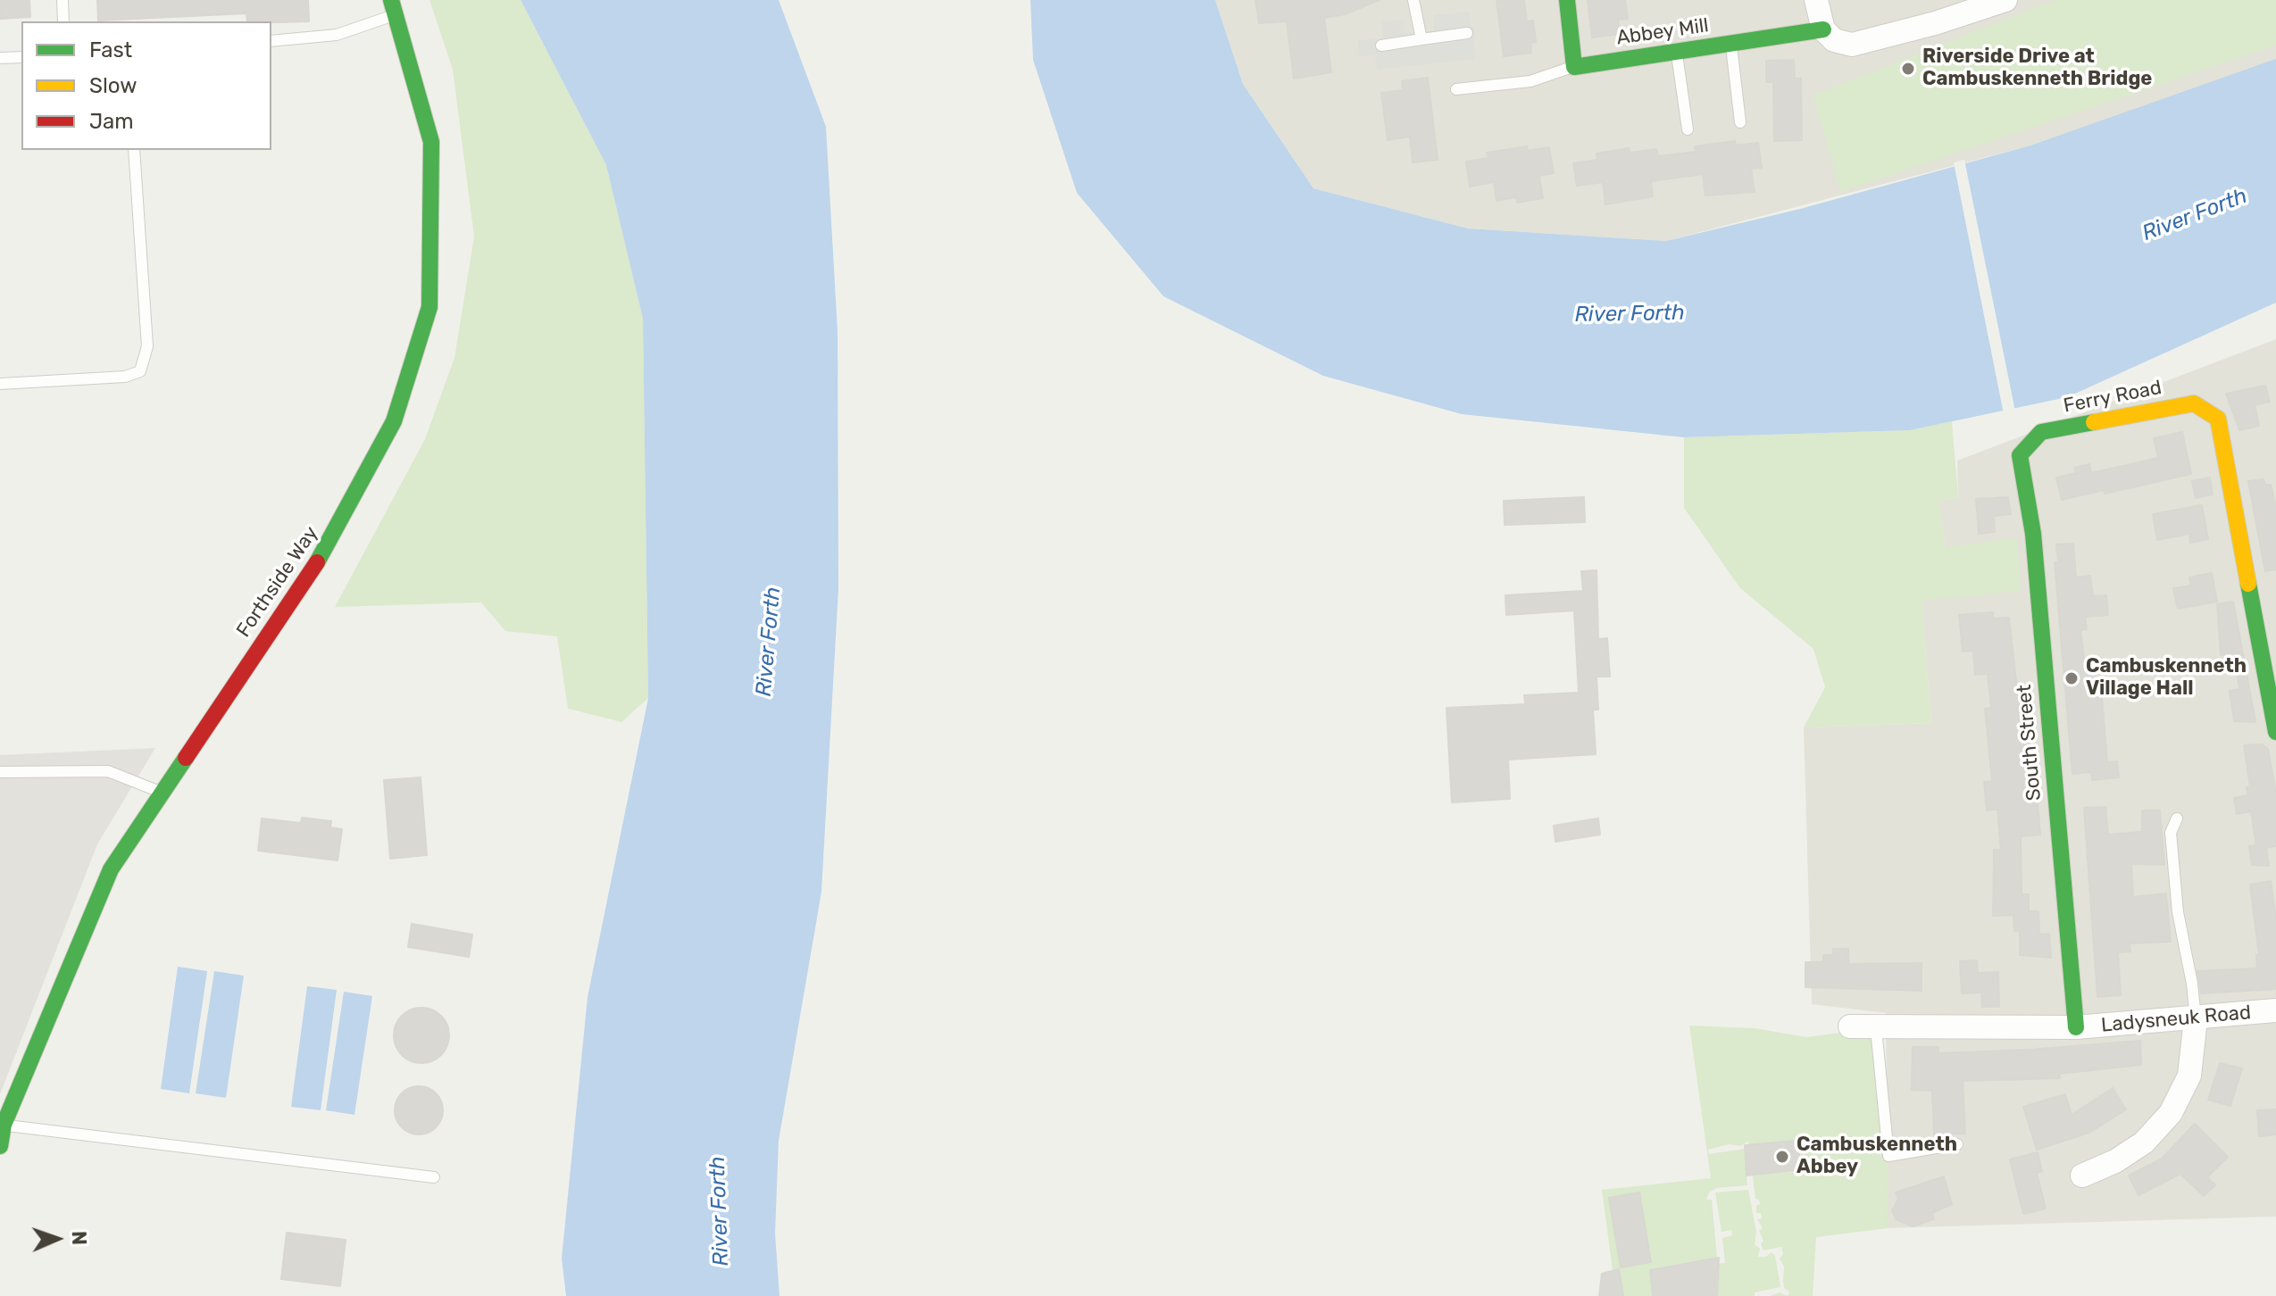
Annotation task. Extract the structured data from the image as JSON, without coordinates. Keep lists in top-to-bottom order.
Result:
{
  "streets": {
    "street": [
      "Abbey Mill",
      "Ferry Road",
      "Forthside Way",
      "South Street",
      "Ladysneuk Road"
    ]
  },
  "crossings": [
    ["Ferry Road", "South Street"],
    ["South Street", "Ladysneuk Road"]
  ],
  "water": ["River Forth"],
  "places": ["Riverside Drive at Cambuskenneth Bridge", "Cambuskenneth Village Hall", "Cambuskenneth Abbey"],
  "legend": ["Fast", "Slow", "Jam"],
  "north": "right"
}
